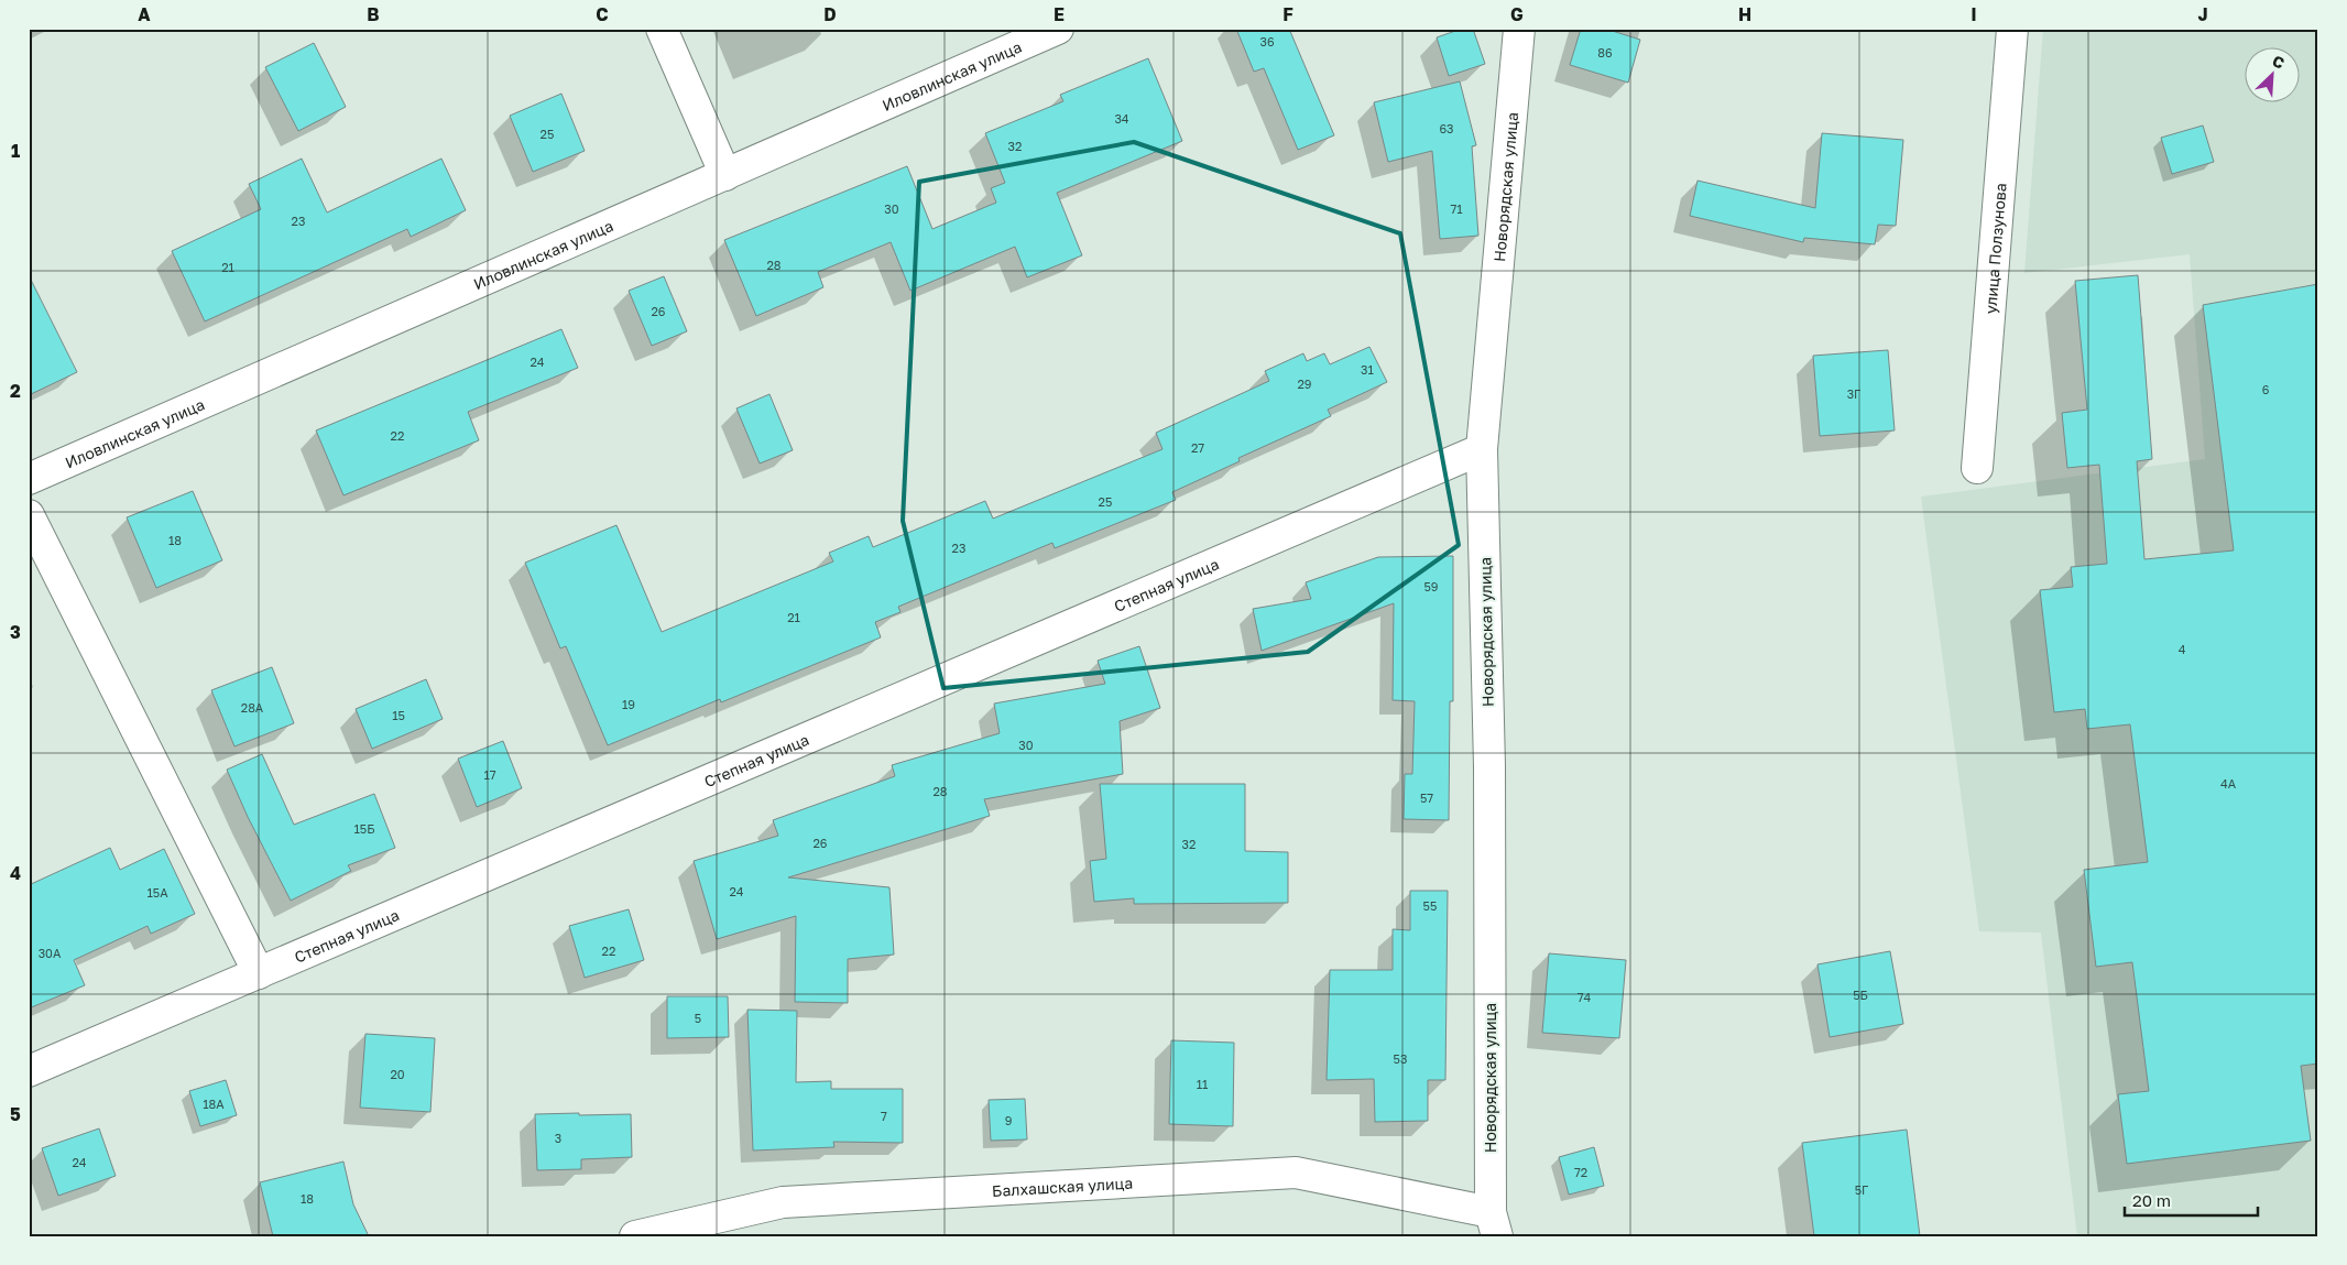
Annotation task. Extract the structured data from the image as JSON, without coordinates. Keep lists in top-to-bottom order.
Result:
{
  "streets": {
    "street": [
      "Иловлинская улица",
      "Новорядская улица",
      "улица Ползунова",
      "Степная улица",
      "Балхашская улица"
    ]
  },
  "crossings": [
    ["Новорядская улица", "Степная улица"],
    ["Новорядская улица", "Балхашская улица"]
  ],
  "house_numbers": [
    "36",
    "86",
    "34",
    "63",
    "25",
    "32",
    "30",
    "71",
    "23",
    "28",
    "21",
    "26",
    "24",
    "31",
    "29",
    "6",
    "3Г",
    "22",
    "27",
    "25",
    "18",
    "23",
    "59",
    "21",
    "4",
    "19",
    "28А",
    "15",
    "30",
    "17",
    "4А",
    "28",
    "57",
    "15Б",
    "26",
    "32",
    "24",
    "15А",
    "55",
    "22",
    "30А",
    "5Б",
    "74",
    "5",
    "53",
    "20",
    "11",
    "18А",
    "7",
    "9",
    "3",
    "24",
    "72",
    "5Г",
    "18"
  ],
  "scale_bar": "20 m",
  "north": "top right",
  "grid": {
    "columns": [
      "A",
      "B",
      "C",
      "D",
      "E",
      "F",
      "G",
      "H",
      "I",
      "J"
    ],
    "rows": [
      "1",
      "2",
      "3",
      "4",
      "5"
    ]
  }
}
